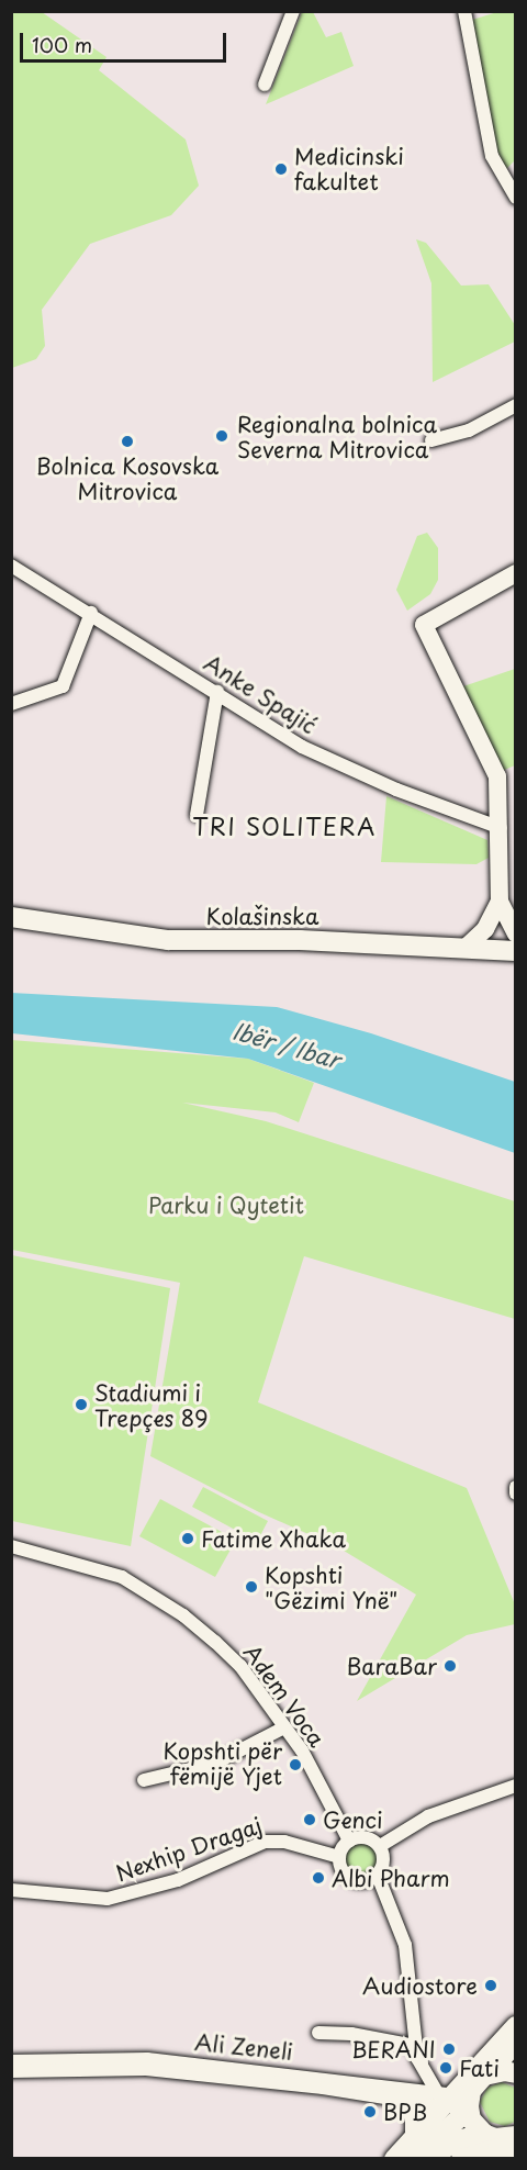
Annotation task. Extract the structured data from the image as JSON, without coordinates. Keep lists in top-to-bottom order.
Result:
{
  "streets": {
    "main road": ["Kolašinska"],
    "street": [
      "Anke Spajić",
      "Adem Voca",
      "Nexhip Dragaj",
      "Ali Zeneli"
    ]
  },
  "crossings": [
    ["Adem Voca", "Nexhip Dragaj"]
  ],
  "districts": ["TRI SOLITERA"],
  "water": ["Ibër / Ibar"],
  "parks": ["Parku i Qytetit"],
  "places": [
    "Medicinski fakultet",
    "Regionalna bolnica Severna Mitrovica",
    "Bolnica Kosovska Mitrovica",
    "Stadiumi i Trepçes 89",
    "Fatime Xhaka",
    "Kopshti \"Gëzimi Ynë\"",
    "BaraBar",
    "Kopshti për fëmijë Yjet",
    "Genci",
    "Albi Pharm",
    "Audiostore",
    "BERANI",
    "Fati",
    "BPB"
  ],
  "scale_bar": "100 m"
}
